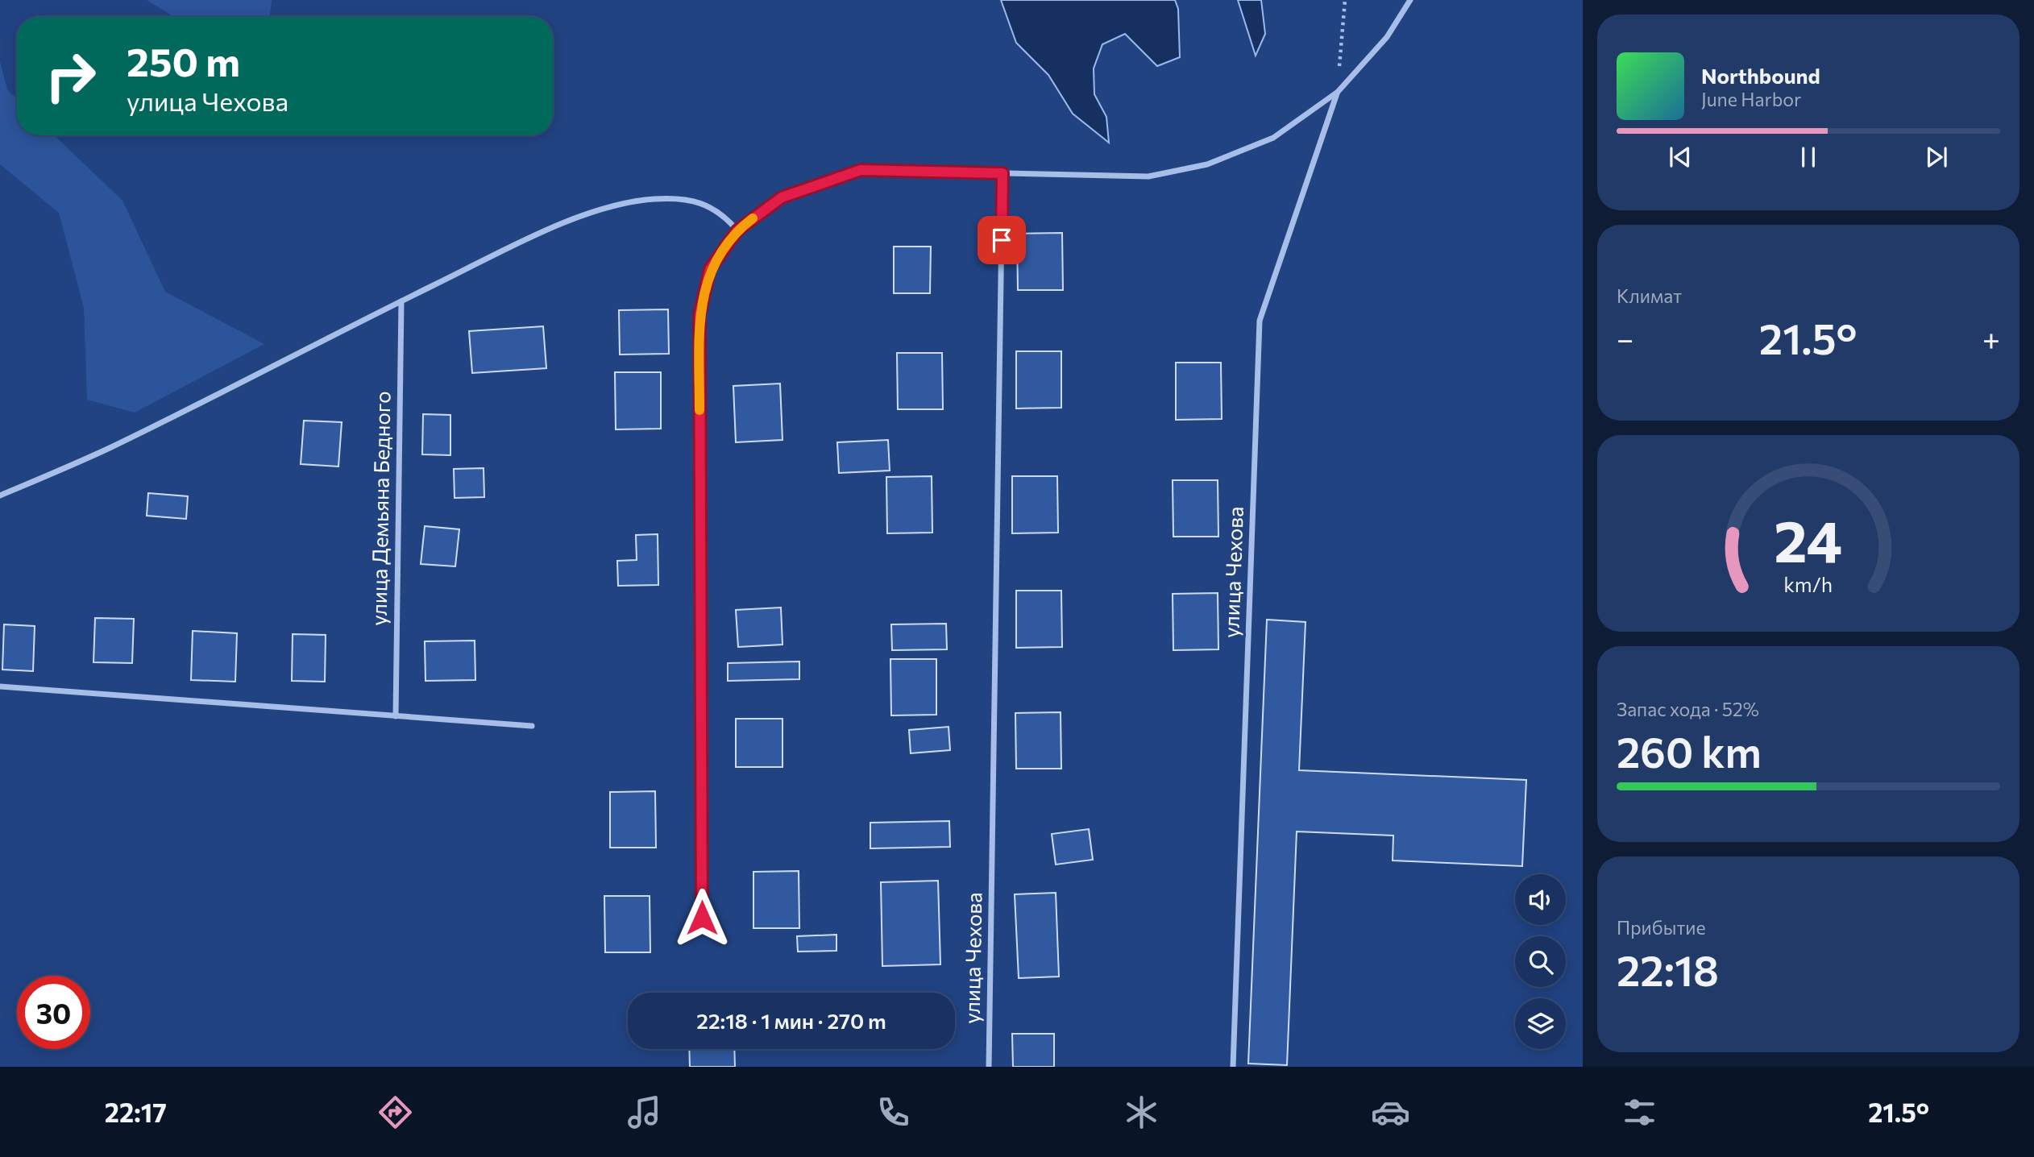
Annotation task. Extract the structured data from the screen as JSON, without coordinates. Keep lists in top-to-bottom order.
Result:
{
  "streets": {
    "street": ["улица Демьяна Бедного", "улица Чехова"]
  },
  "page": {
    "turn": ["250 m", "улица Чехова"],
    "song": ["Northbound", "June Harbor"],
    "tile": [
      "Климат",
      ["Запас хода · 52%", "260 km"],
      ["Прибытие", "22:18"]
    ],
    "heat": ["−", "21.5°", "+"],
    "limit": "30",
    "trip": "22:18 · 1 мин · 270 m",
    "tabs": ["22:17", "21.5°"],
    "gauge": ["24", "km/h"]
  }
}
